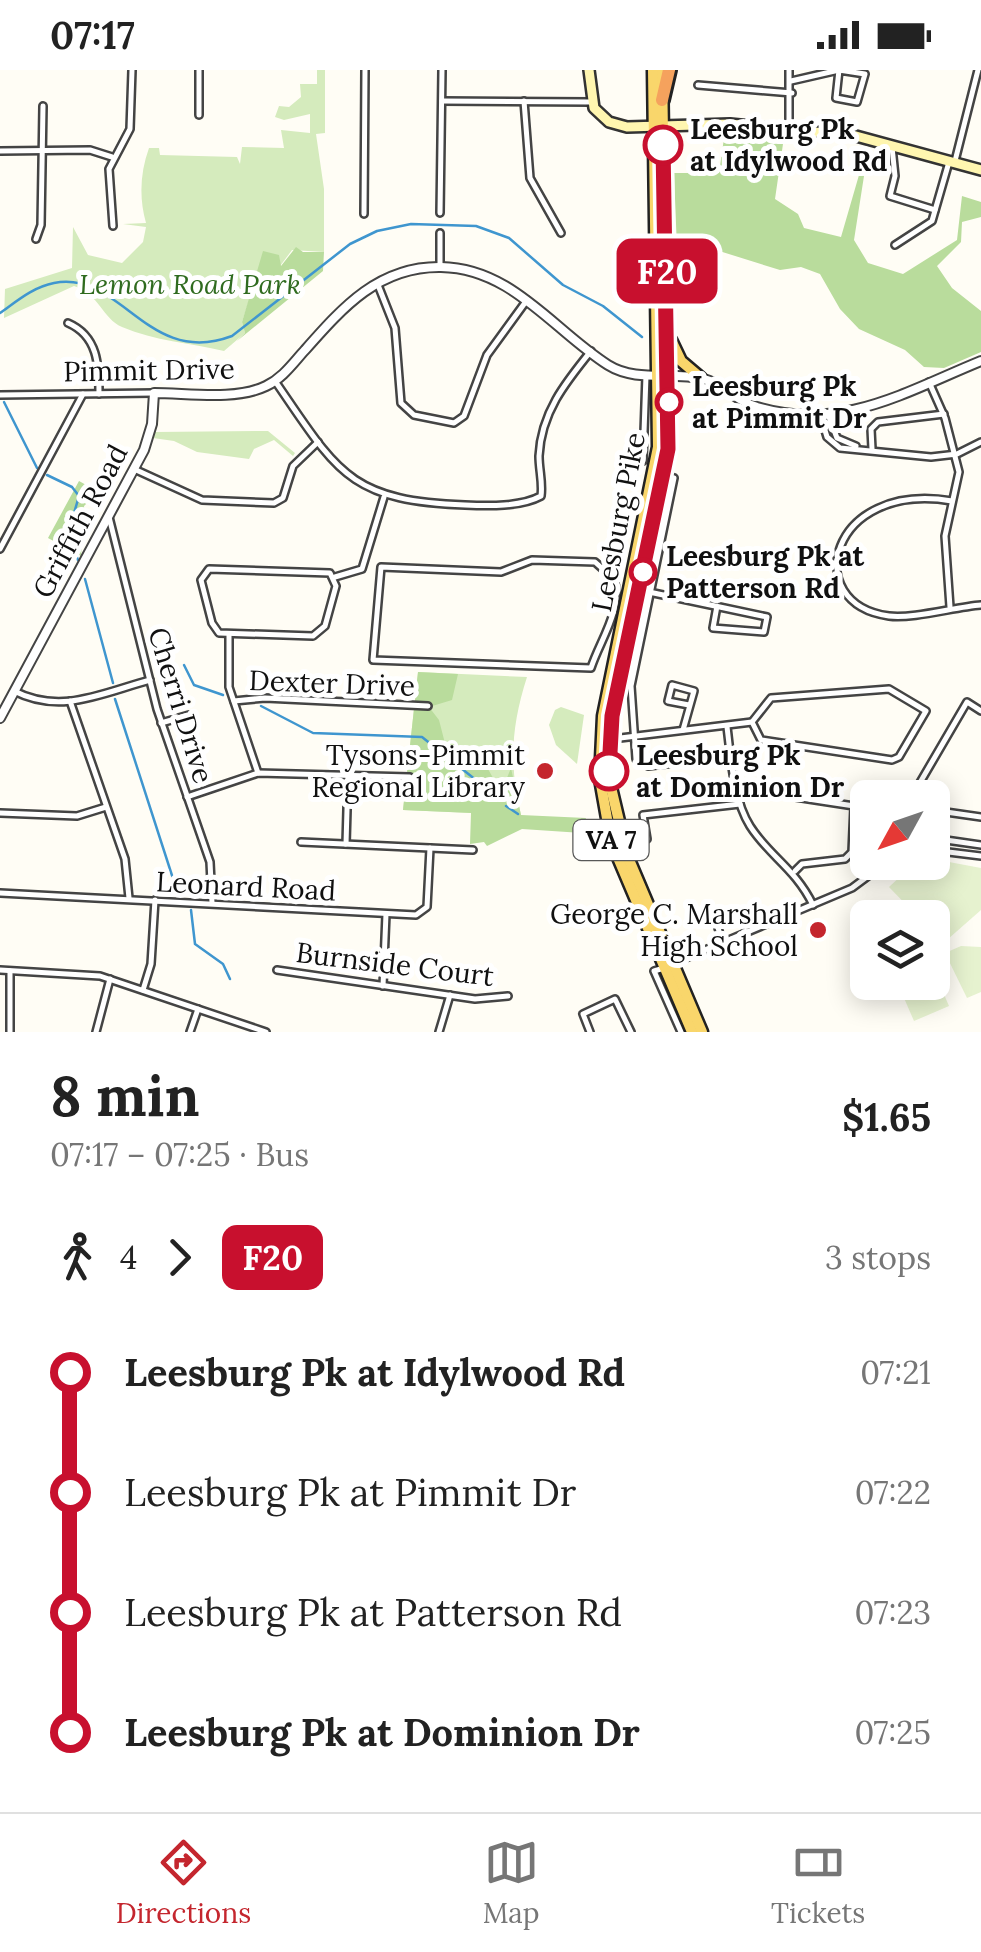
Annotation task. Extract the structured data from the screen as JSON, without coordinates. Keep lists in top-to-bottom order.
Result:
{
  "streets": {
    "main road": ["Leesburg Pike", "VA 7"],
    "street": [
      "Pimmit Drive",
      "Griffith Road",
      "Dexter Drive",
      "Cherri Drive",
      "Leonard Road",
      "Burnside Court"
    ]
  },
  "crossings": [
    ["Pimmit Drive", "Griffith Road"],
    ["Pimmit Drive", "Leesburg Pike"],
    ["Griffith Road", "Cherri Drive"],
    ["Cherri Drive", "Leonard Road"]
  ],
  "parks": ["Lemon Road Park"],
  "places": [
    "Leesburg Pk at Idylwood Rd",
    "Leesburg Pk at Pimmit Dr",
    "Leesburg Pk at Patterson Rd",
    "Tysons-Pimmit Regional Library",
    "Leesburg Pk at Dominion Dr",
    "George C. Marshall High School"
  ],
  "lines": ["bus line F20"],
  "north": "bottom left",
  "page": {
    "status": "07:17",
    "on_map": "F20",
    "heading": ["8 min", "07:17 – 07:25 · Bus", "$1.65"],
    "legs": ["4", "F20", "3 stops"],
    "list": [
      {
        "name": "Leesburg Pk at Idylwood Rd",
        "value": "07:21"
      },
      {
        "name": "Leesburg Pk at Pimmit Dr",
        "value": "07:22"
      },
      {
        "name": "Leesburg Pk at Patterson Rd",
        "value": "07:23"
      },
      {
        "name": "Leesburg Pk at Dominion Dr",
        "value": "07:25"
      }
    ],
    "tabs": ["Directions", "Map", "Tickets"]
  }
}
